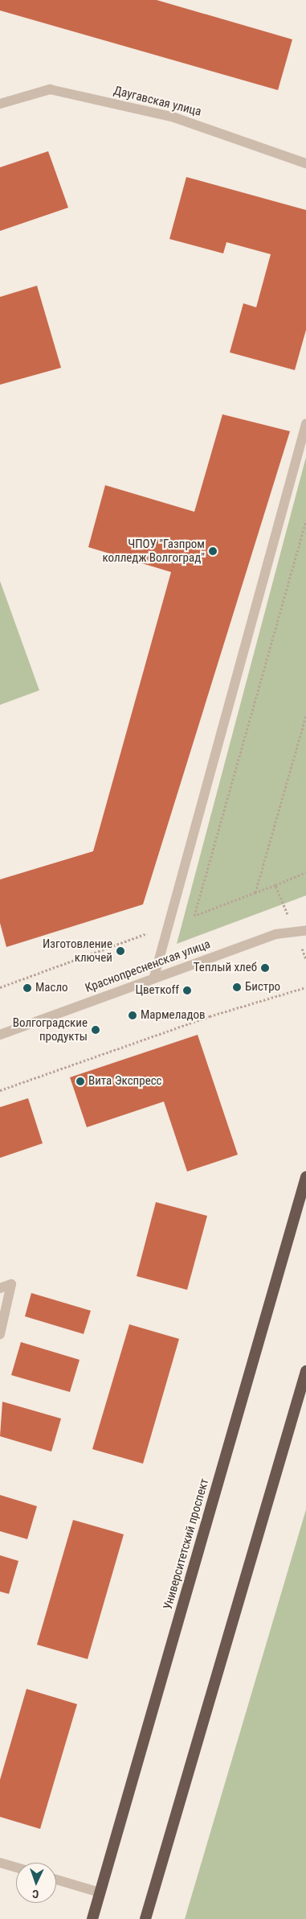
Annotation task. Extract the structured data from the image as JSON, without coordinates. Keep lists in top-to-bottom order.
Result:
{
  "streets": {
    "highway": ["Университетский проспект"],
    "street": ["Даугавская улица", "Краснопресненская улица"]
  },
  "places": [
    "ЧПОУ \"Газпром колледж Волгоград\"",
    "Изготовление ключей",
    "Теплый хлеб",
    "Бистро",
    "Масло",
    "Цветкоff",
    "Мармеладов",
    "Волгоградские продукты",
    "Вита Экспресс"
  ],
  "north": "bottom"
}
